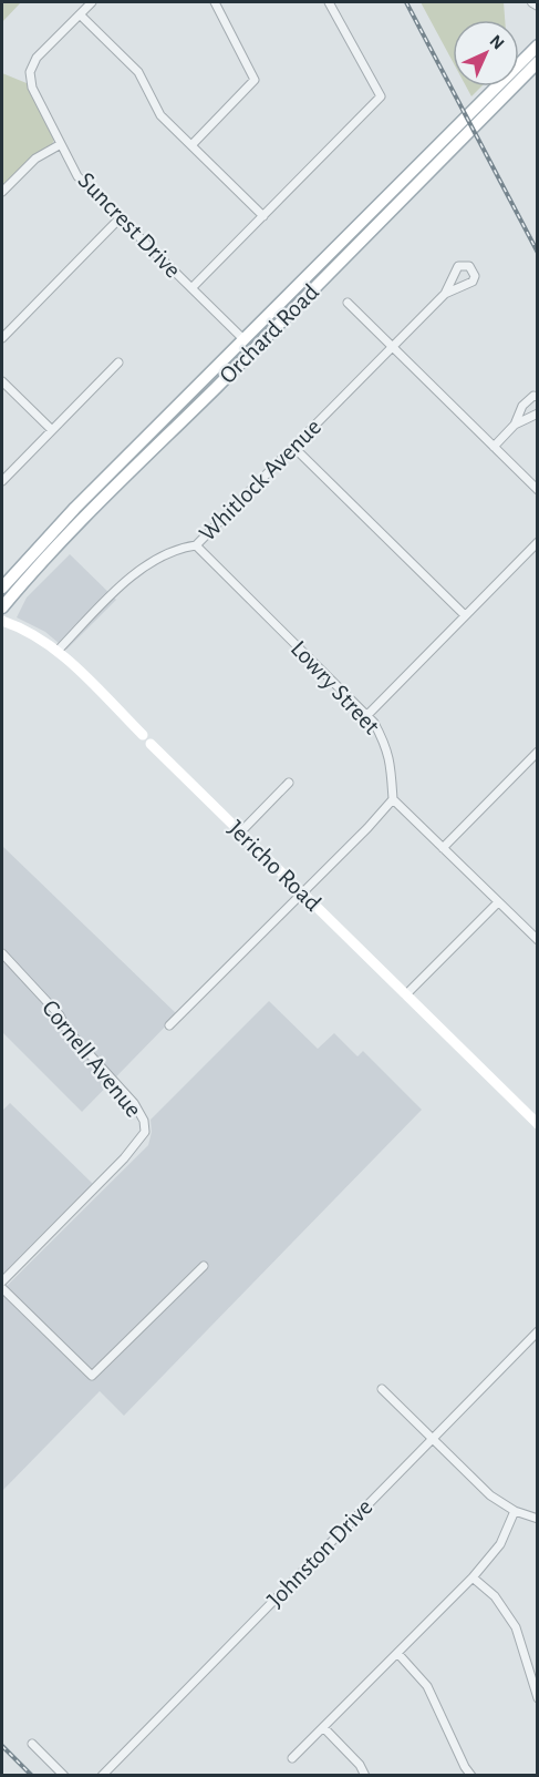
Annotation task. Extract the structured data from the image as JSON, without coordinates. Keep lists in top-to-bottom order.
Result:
{
  "streets": {
    "main road": ["Orchard Road", "Jericho Road"],
    "street": [
      "Suncrest Drive",
      "Whitlock Avenue",
      "Lowry Street",
      "Cornell Avenue",
      "Johnston Drive"
    ]
  },
  "crossings": [
    ["Suncrest Drive", "Orchard Road"],
    ["Whitlock Avenue", "Lowry Street"],
    ["Whitlock Avenue", "Jericho Road"]
  ],
  "north": "top right"
}
